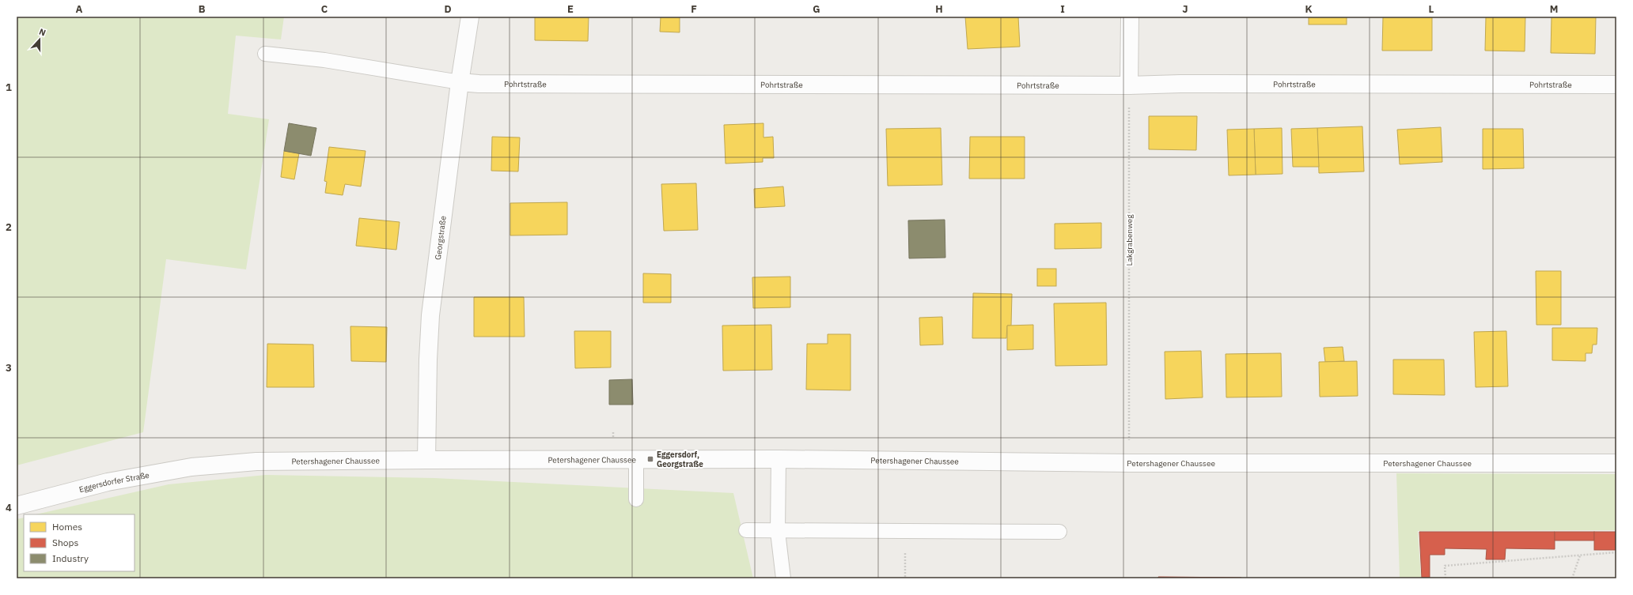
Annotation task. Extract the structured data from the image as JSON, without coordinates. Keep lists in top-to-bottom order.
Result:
{
  "streets": {
    "street": [
      "Pohrtstraße",
      "Georgstraße",
      "Petershagener Chaussee",
      "Eggersdorfer Straße"
    ],
    "path": ["Lakgrabenweg"]
  },
  "crossings": [
    ["Pohrtstraße", "Georgstraße"],
    ["Pohrtstraße", "Lakgrabenweg"],
    ["Georgstraße", "Petershagener Chaussee"],
    ["Lakgrabenweg", "Petershagener Chaussee"],
    ["Petershagener Chaussee", "Eggersdorfer Straße"]
  ],
  "places": {
    "transit": ["Eggersdorf, Georgstraße"]
  },
  "legend": ["Homes", "Shops", "Industry"],
  "north": "top",
  "grid": {
    "columns": [
      "A",
      "B",
      "C",
      "D",
      "E",
      "F",
      "G",
      "H",
      "I",
      "J",
      "K",
      "L",
      "M"
    ],
    "rows": [
      "1",
      "2",
      "3",
      "4"
    ]
  }
}
